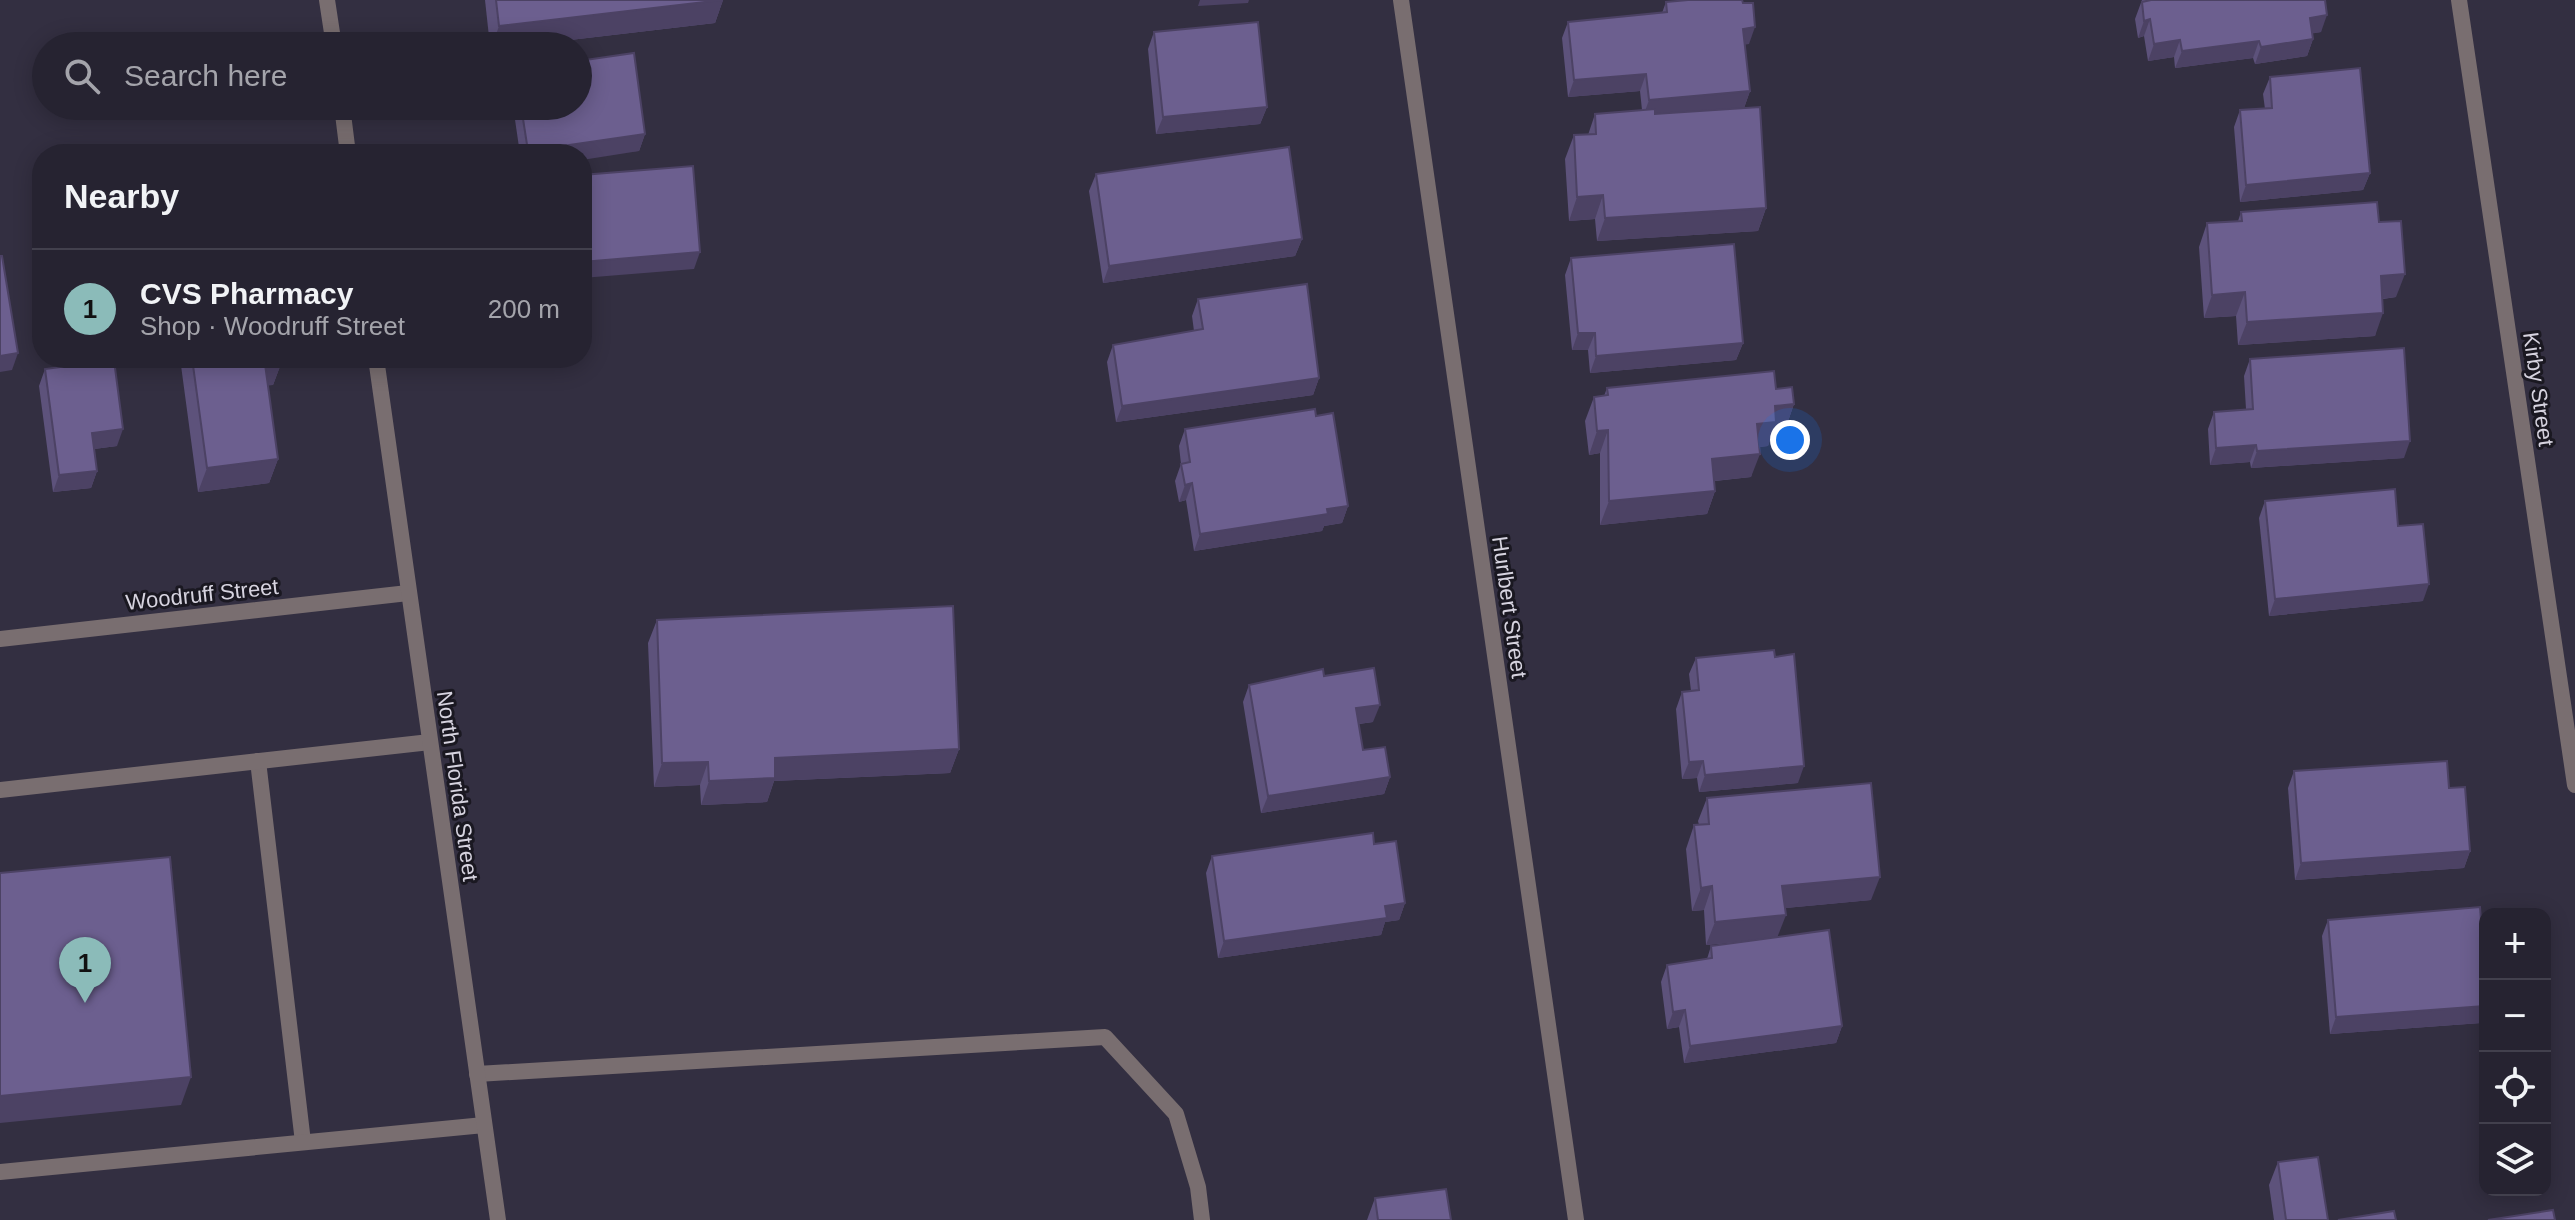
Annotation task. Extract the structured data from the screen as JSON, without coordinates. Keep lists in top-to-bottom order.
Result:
{
  "streets": {
    "street": [
      "Kirby Street",
      "Woodruff Street",
      "Hurlbert Street",
      "North Florida Street"
    ]
  },
  "crossings": [
    ["Woodruff Street", "North Florida Street"]
  ],
  "page": {
    "search": "Search here",
    "heading": "Nearby",
    "list": [
      {
        "mark": "1",
        "name": "CVS Pharmacy",
        "note": "Shop · Woodruff Street",
        "value": "200 m"
      }
    ],
    "map_buttons": ["+", "−"],
    "pins": "1"
  }
}
